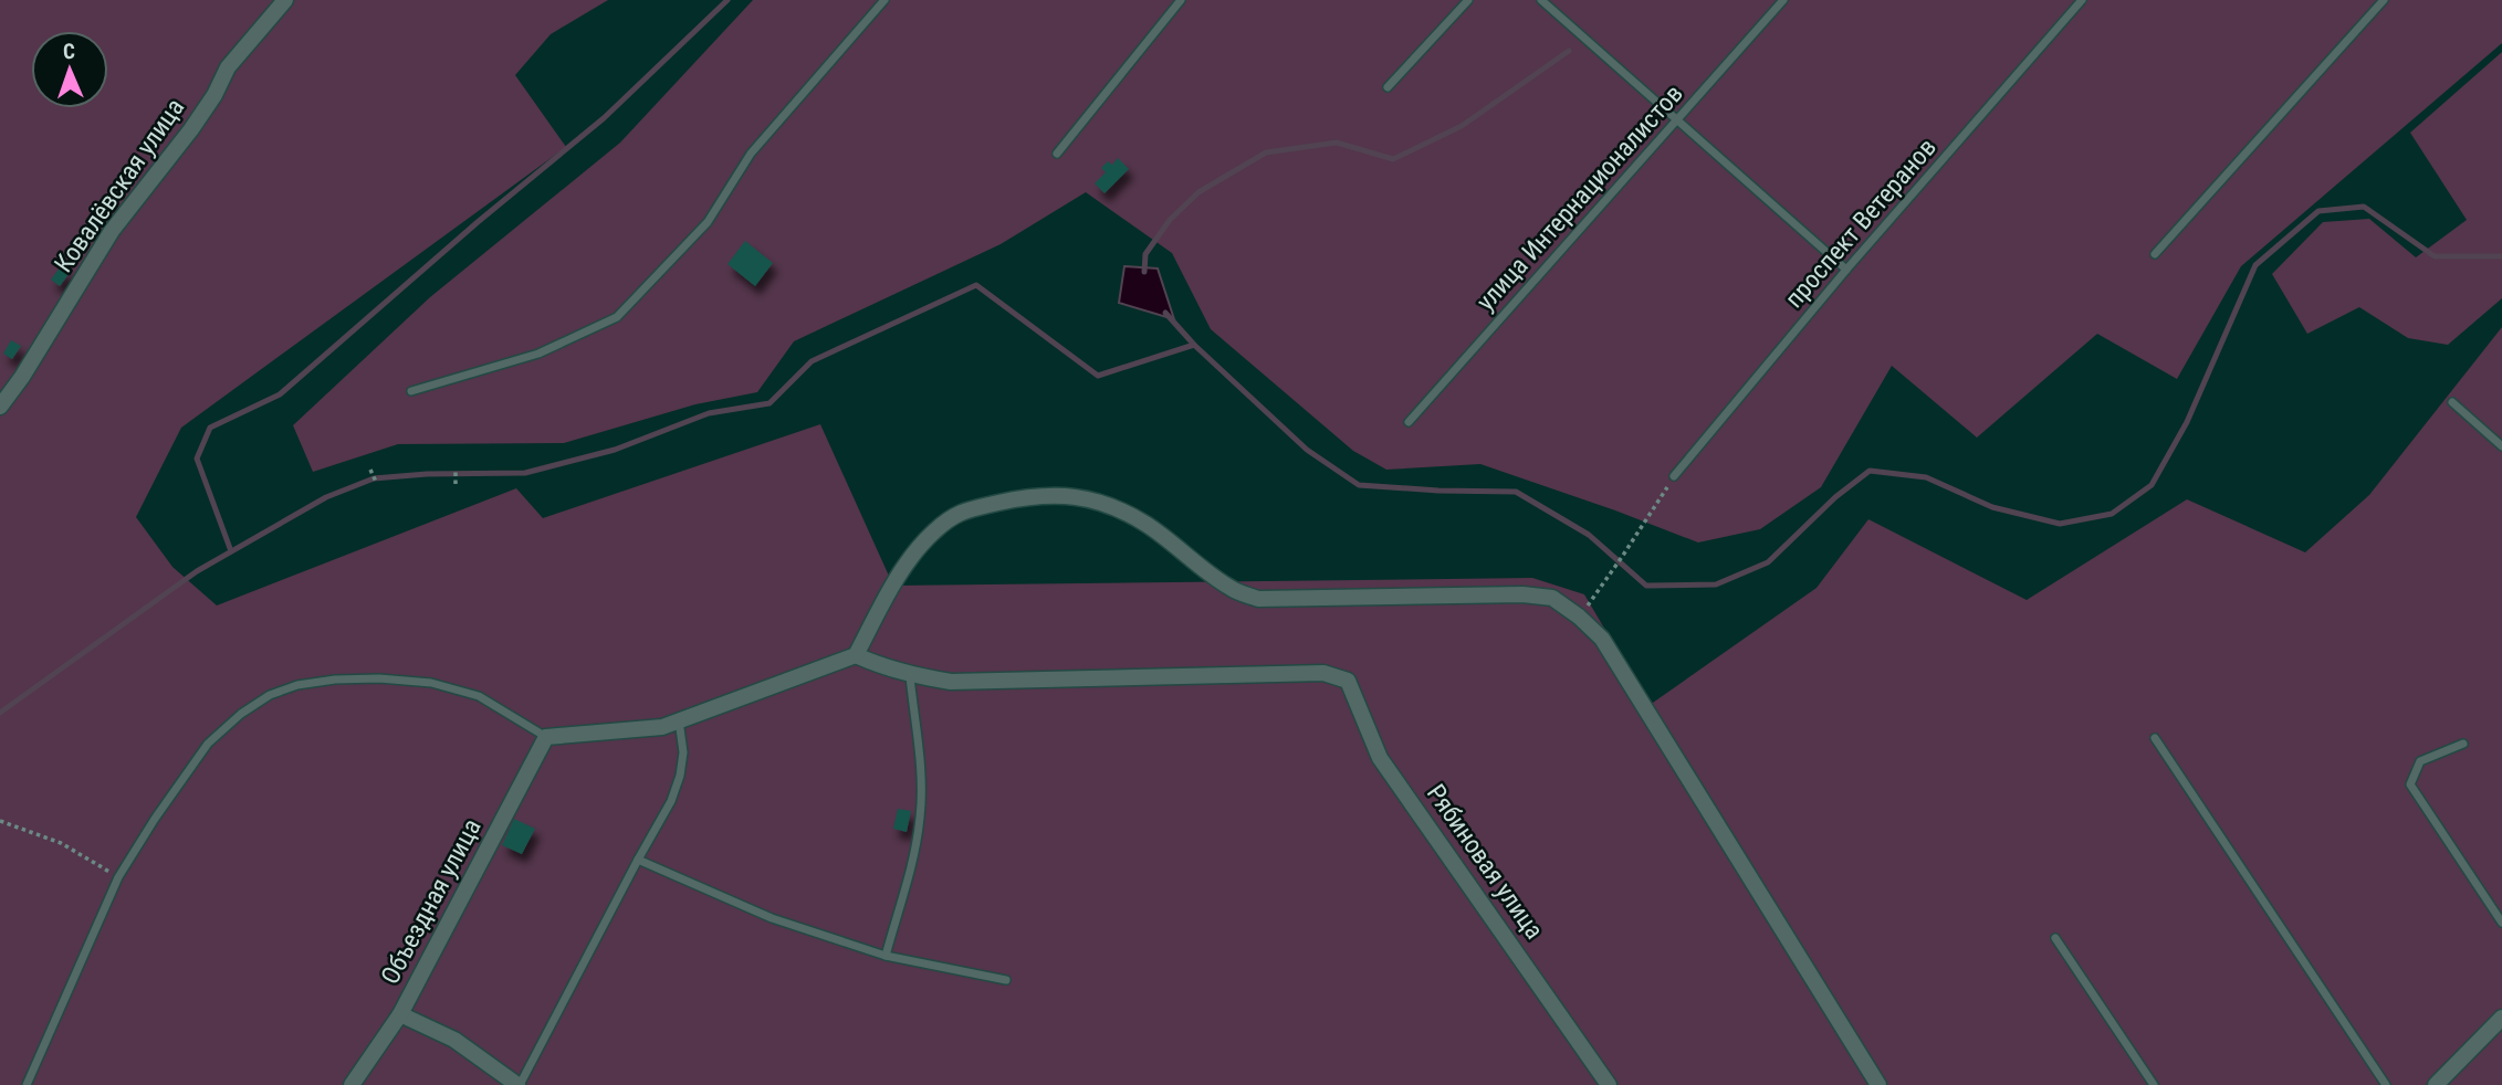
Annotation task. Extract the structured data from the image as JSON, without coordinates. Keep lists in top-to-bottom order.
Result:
{
  "streets": {
    "street": ["Ковалёвская улица", "Рябиновая улица", "Объездная улица"],
    "lane": ["улица Интернационалистов", "проспект Ветеранов"]
  },
  "north": "top"
}
